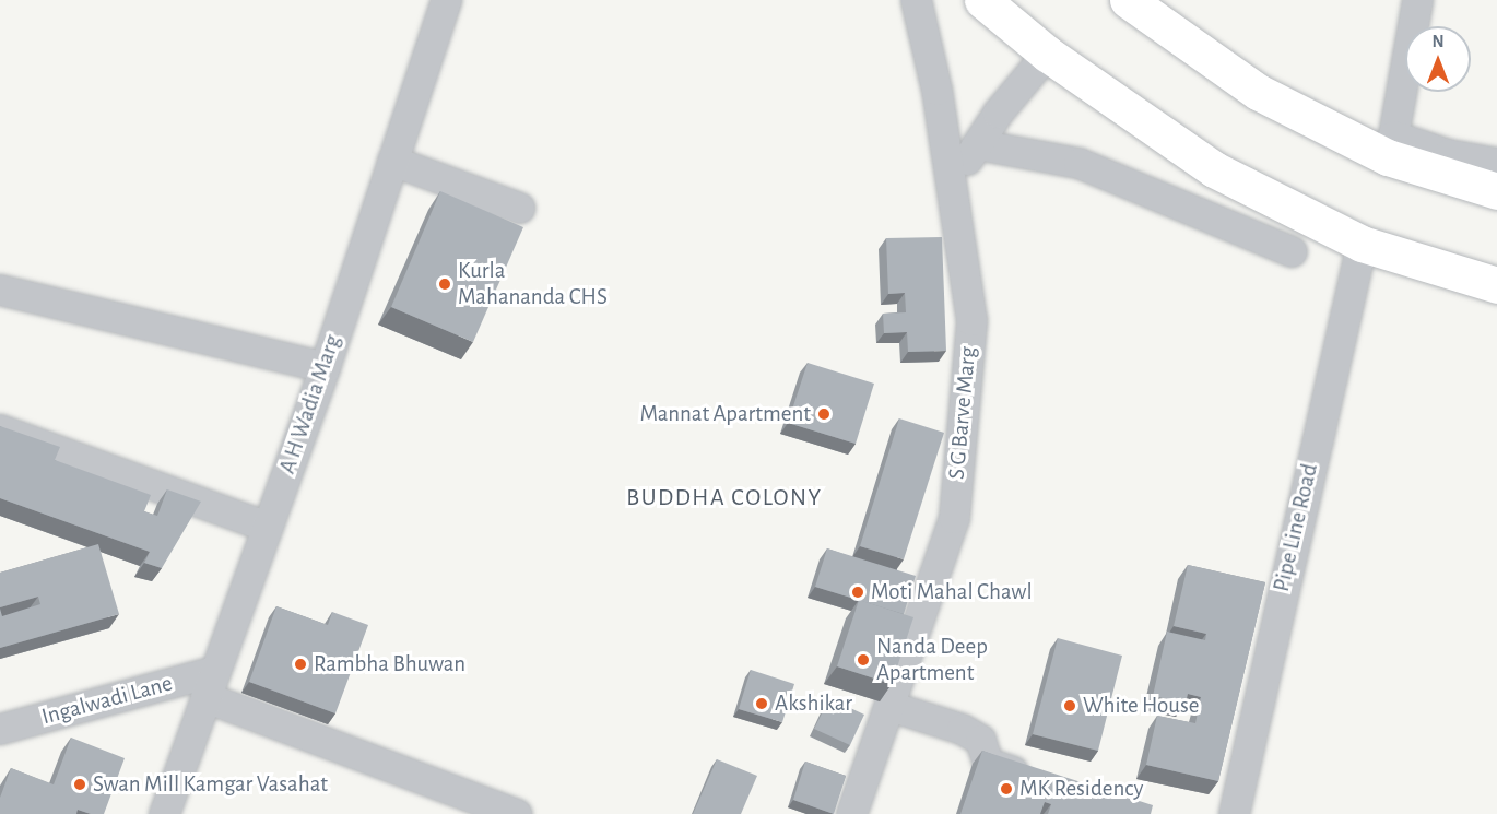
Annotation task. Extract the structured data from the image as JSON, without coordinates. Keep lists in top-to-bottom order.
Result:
{
  "streets": {
    "street": [
      "A H Wadia Marg",
      "S G Barve Marg",
      "Pipe Line Road",
      "Ingalwadi Lane"
    ]
  },
  "crossings": [
    ["A H Wadia Marg", "Ingalwadi Lane"]
  ],
  "districts": ["BUDDHA COLONY"],
  "places": [
    "Kurla Mahananda CHS",
    "Mannat Apartment",
    "Moti Mahal Chawl",
    "Nanda Deep Apartment",
    "Rambha Bhuwan",
    "Akshikar",
    "White House",
    "Swan Mill Kamgar Vasahat",
    "MK Residency"
  ],
  "north": "top"
}
